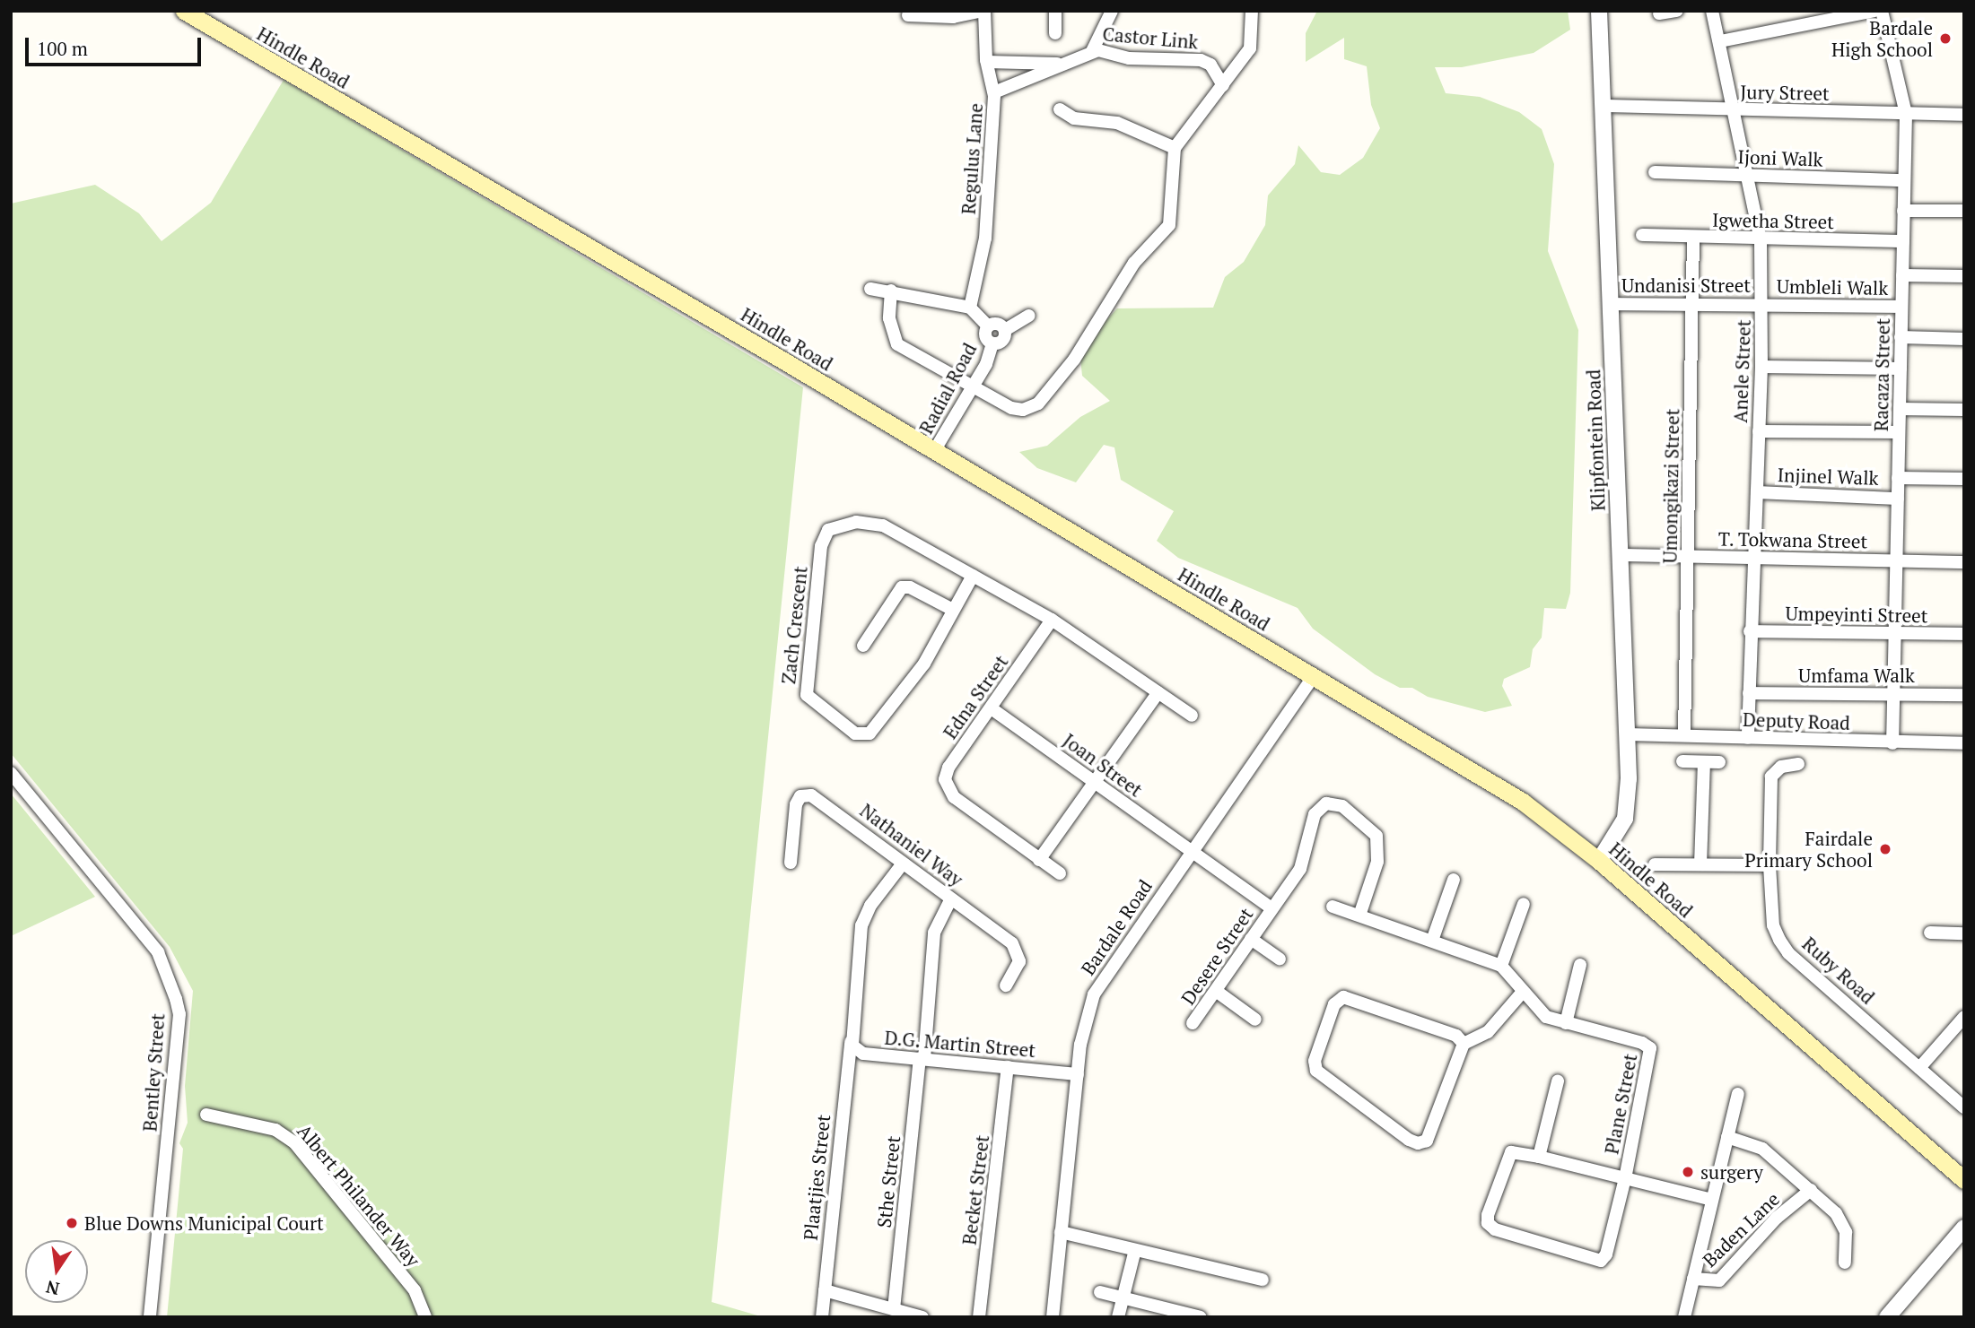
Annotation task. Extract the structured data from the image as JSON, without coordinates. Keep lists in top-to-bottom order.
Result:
{
  "streets": {
    "main road": ["Hindle Road"],
    "street": [
      "Castor Link",
      "Jury Street",
      "Ijoni Walk",
      "Regulus Lane",
      "Igwetha Street",
      "Undanisi Street",
      "Umbleli Walk",
      "Anele Street",
      "Racaza Street",
      "Radial Road",
      "Klipfontein Road",
      "Injinel Walk",
      "Umongikazi Street",
      "T. Tokwana Street",
      "Umpeyinti Street",
      "Zach Crescent",
      "Umfama Walk",
      "Edna Street",
      "Deputy Road",
      "Joan Street",
      "Nathaniel Way",
      "Bardale Road",
      "Desere Street",
      "Ruby Road",
      "D.G. Martin Street",
      "Bentley Street",
      "Plane Street",
      "Plaatjies Street",
      "Sthe Street",
      "Becket Street",
      "Albert Philander Way",
      "Baden Lane"
    ]
  },
  "crossings": [
    ["Castor Link", "Regulus Lane"],
    ["Hindle Road", "Radial Road"],
    ["Hindle Road", "Klipfontein Road"],
    ["Hindle Road", "Bardale Road"],
    ["Jury Street", "Anele Street"],
    ["Jury Street", "Racaza Street"],
    ["Jury Street", "Klipfontein Road"],
    ["Ijoni Walk", "Anele Street"],
    ["Ijoni Walk", "Racaza Street"],
    ["Igwetha Street", "Anele Street"],
    ["Igwetha Street", "Racaza Street"],
    ["Igwetha Street", "Umongikazi Street"],
    ["Undanisi Street", "Umbleli Walk"],
    ["Undanisi Street", "Anele Street"],
    ["Undanisi Street", "Klipfontein Road"],
    ["Undanisi Street", "Umongikazi Street"],
    ["Umbleli Walk", "Anele Street"],
    ["Umbleli Walk", "Racaza Street"],
    ["Anele Street", "Injinel Walk"],
    ["Anele Street", "T. Tokwana Street"],
    ["Anele Street", "Umpeyinti Street"],
    ["Anele Street", "Umfama Walk"],
    ["Anele Street", "Deputy Road"],
    ["Racaza Street", "Injinel Walk"],
    ["Racaza Street", "T. Tokwana Street"],
    ["Racaza Street", "Umpeyinti Street"],
    ["Racaza Street", "Umfama Walk"],
    ["Racaza Street", "Deputy Road"],
    ["Klipfontein Road", "T. Tokwana Street"],
    ["Klipfontein Road", "Deputy Road"],
    ["Umongikazi Street", "T. Tokwana Street"],
    ["Umongikazi Street", "Deputy Road"],
    ["Zach Crescent", "Edna Street"],
    ["Edna Street", "Joan Street"],
    ["Joan Street", "Bardale Road"],
    ["Joan Street", "Desere Street"],
    ["Nathaniel Way", "Plaatjies Street"],
    ["Nathaniel Way", "Sthe Street"],
    ["Bardale Road", "D.G. Martin Street"],
    ["D.G. Martin Street", "Plaatjies Street"],
    ["D.G. Martin Street", "Sthe Street"],
    ["D.G. Martin Street", "Becket Street"]
  ],
  "places": [
    "Bardale High School",
    "Fairdale Primary School",
    "surgery",
    "Blue Downs Municipal Court"
  ],
  "scale_bar": "100 m",
  "north": "bottom"
}
